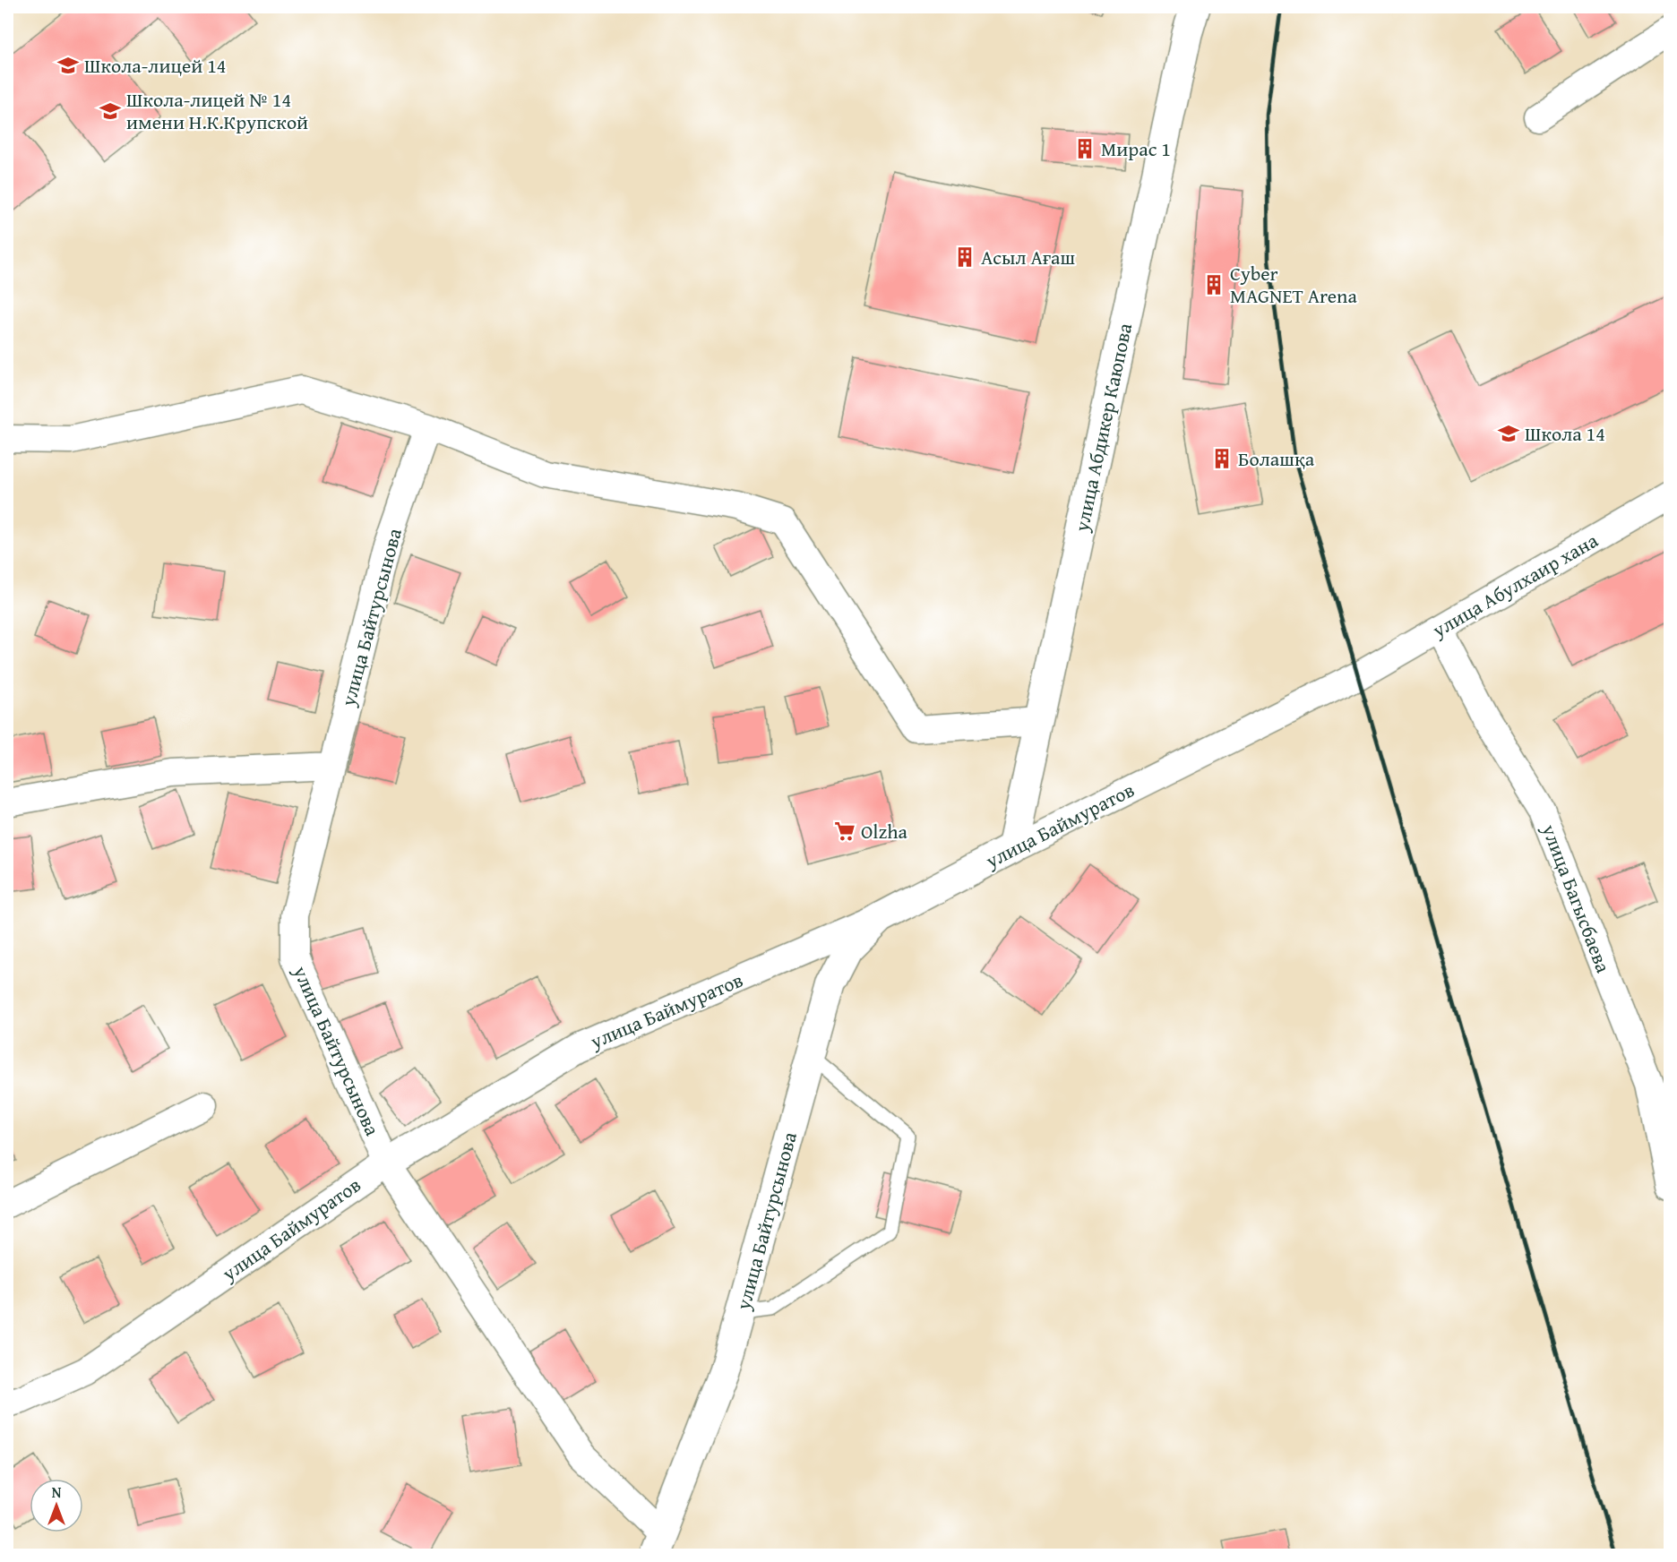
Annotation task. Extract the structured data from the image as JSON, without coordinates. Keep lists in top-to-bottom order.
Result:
{
  "streets": {
    "street": [
      "улица Абдикер Каюпова",
      "улица Абулхаир хана",
      "улица Байтурсынова",
      "улица Баймуратов",
      "улица Багысбаева"
    ]
  },
  "crossings": [
    ["улица Абдикер Каюпова", "улица Баймуратов"],
    ["улица Абулхаир хана", "улица Баймуратов"],
    ["улица Абулхаир хана", "улица Багысбаева"],
    ["улица Байтурсынова", "улица Баймуратов"]
  ],
  "places": {
    "school or university": ["Школа-лицей 14", "Школа-лицей № 14 имени Н.К.Крупской", "Школа 14"],
    "building": [
      "Мирас 1",
      "Асыл Ағаш",
      "Cyber MAGNET Arena",
      "Болашқа"
    ],
    "supermarket": ["Olzha"]
  },
  "north": "top"
}
